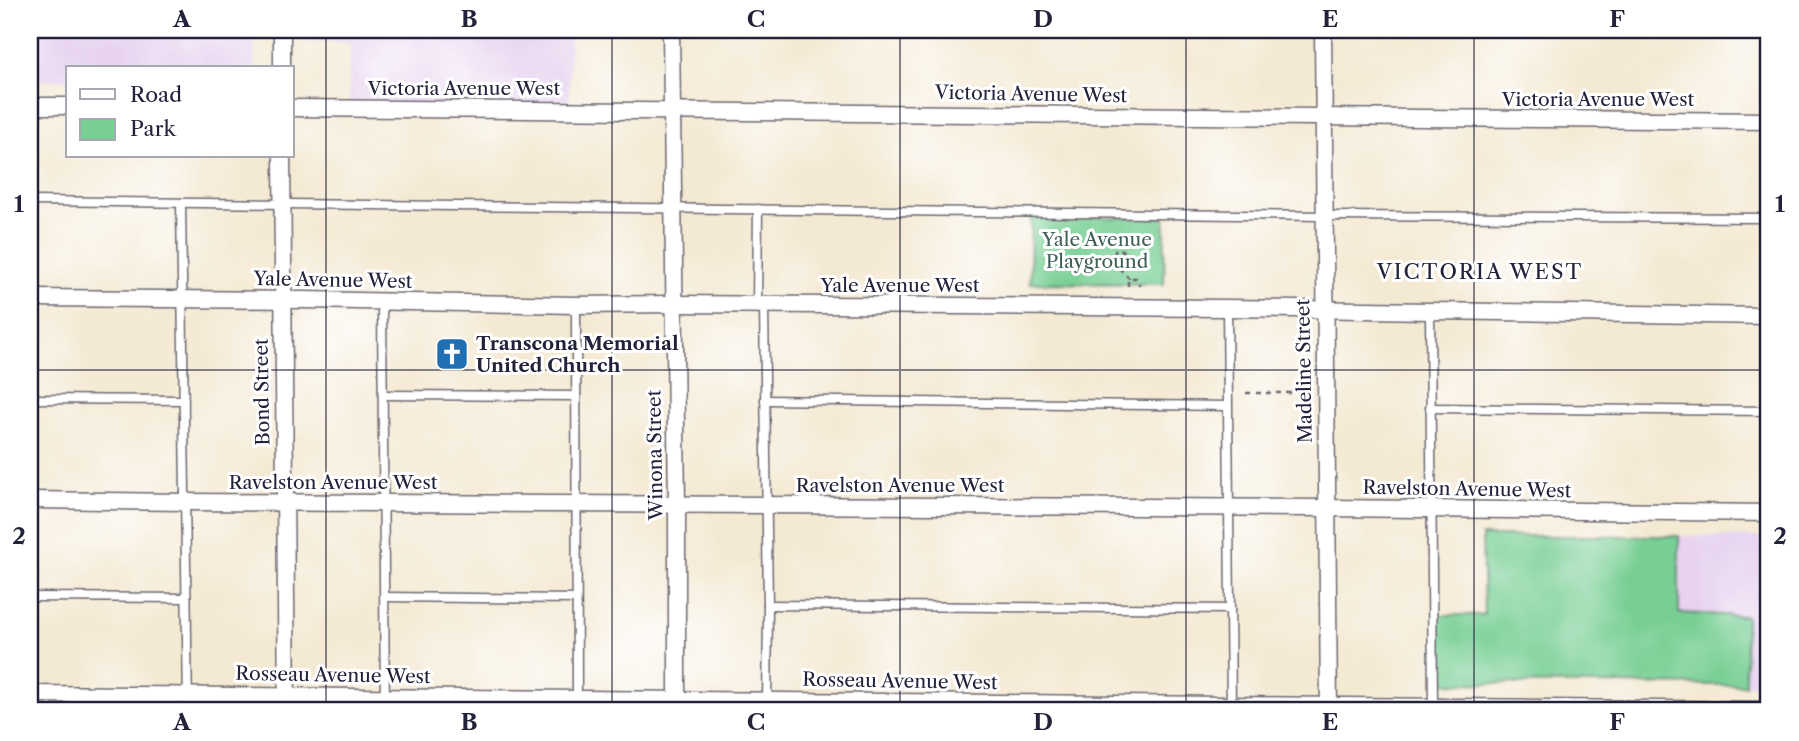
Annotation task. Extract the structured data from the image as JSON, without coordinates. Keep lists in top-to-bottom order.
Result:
{
  "streets": {
    "street": [
      "Victoria Avenue West",
      "Yale Avenue West",
      "Madeline Street",
      "Bond Street",
      "Winona Street",
      "Ravelston Avenue West",
      "Rosseau Avenue West"
    ]
  },
  "crossings": [
    ["Victoria Avenue West", "Madeline Street"],
    ["Victoria Avenue West", "Winona Street"],
    ["Yale Avenue West", "Madeline Street"],
    ["Yale Avenue West", "Bond Street"],
    ["Yale Avenue West", "Winona Street"],
    ["Madeline Street", "Ravelston Avenue West"],
    ["Madeline Street", "Rosseau Avenue West"],
    ["Bond Street", "Ravelston Avenue West"],
    ["Bond Street", "Rosseau Avenue West"],
    ["Winona Street", "Ravelston Avenue West"],
    ["Winona Street", "Rosseau Avenue West"]
  ],
  "districts": ["VICTORIA WEST"],
  "parks": ["Yale Avenue Playground"],
  "places": {
    "church": ["Transcona Memorial United Church"]
  },
  "legend": ["Road", "Park"],
  "grid": {
    "columns": [
      "A",
      "B",
      "C",
      "D",
      "E",
      "F"
    ],
    "rows": ["1", "2"]
  }
}
